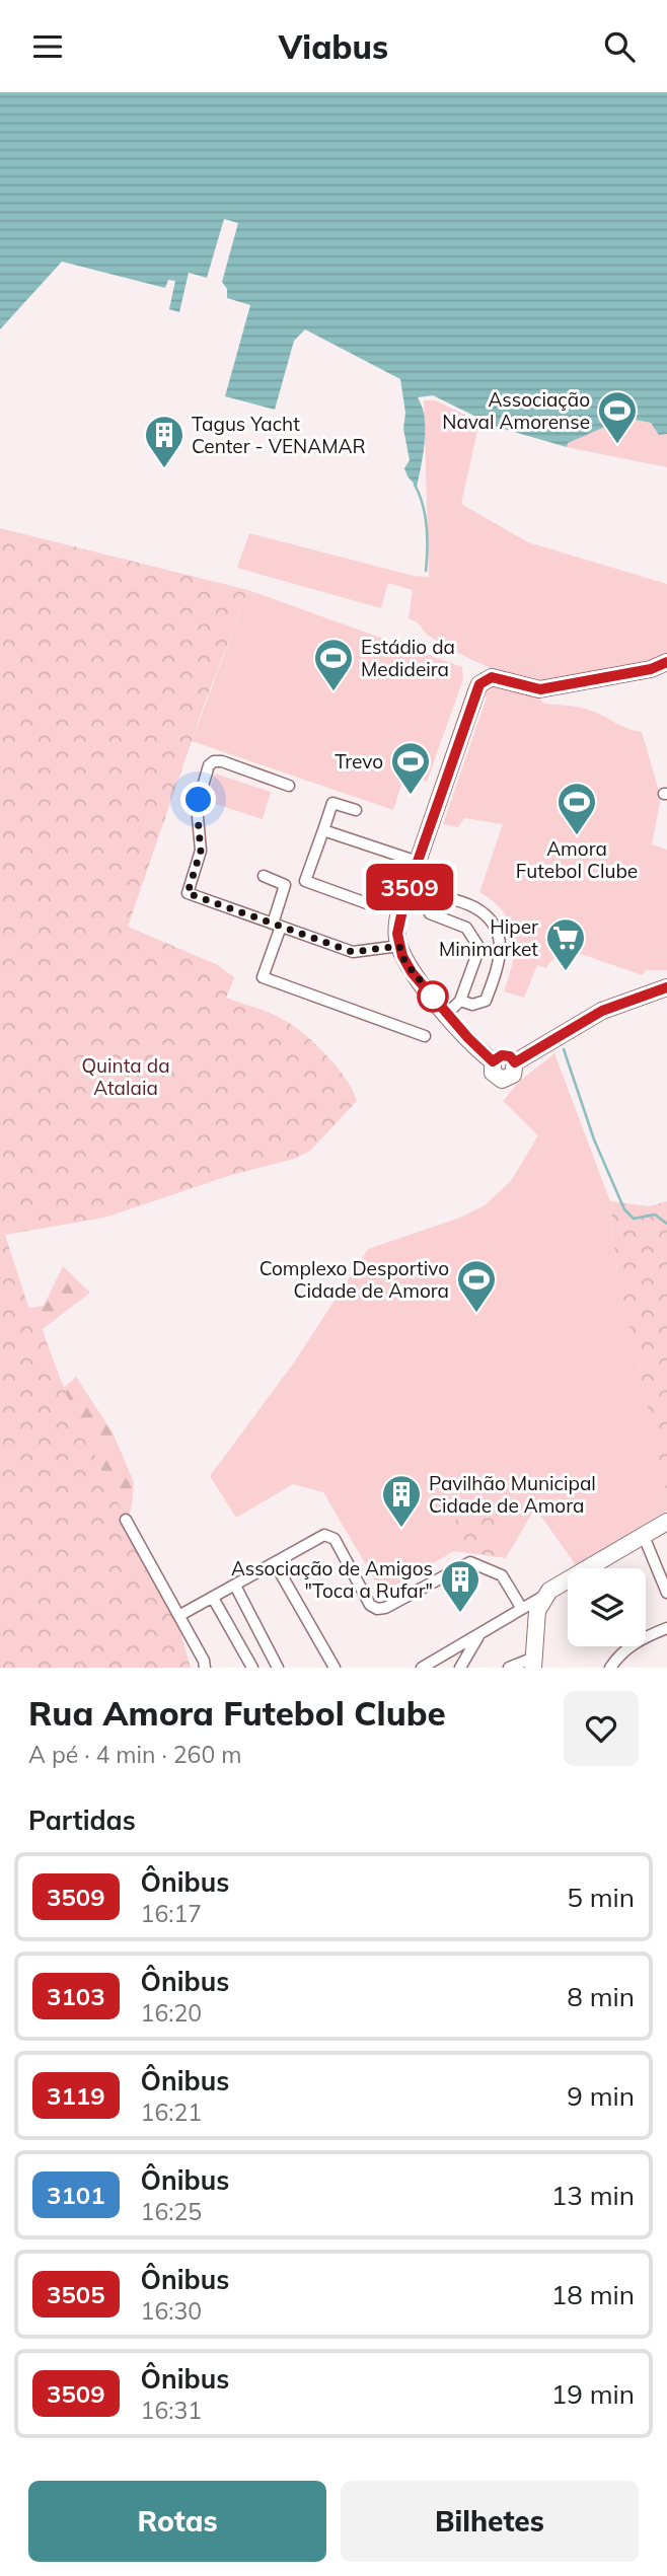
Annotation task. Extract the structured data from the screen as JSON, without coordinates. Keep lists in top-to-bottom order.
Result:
{
  "parks": ["Quinta da Atalaia"],
  "places": {
    "sports": [
      "Associação Naval Amorense",
      "Estádio da Medideira",
      "Trevo",
      "Amora Futebol Clube",
      "Complexo Desportivo Cidade de Amora"
    ],
    "building": ["Tagus Yacht Center - VENAMAR", "Pavilhão Municipal Cidade de Amora", "Associação de Amigos \"Toca a Rufar\""],
    "supermarket": ["Hiper Minimarket"]
  },
  "lines": ["bus line 3509"],
  "page": {
    "header": "Viabus",
    "on_map": "3509",
    "heading": [
      ["Rua Amora Futebol Clube", "A pé · 4 min · 260 m"],
      "Partidas"
    ],
    "list": [
      {
        "mark": "3509",
        "name": "Ônibus",
        "note": "16:17",
        "value": "5 min"
      },
      {
        "mark": "3103",
        "name": "Ônibus",
        "note": "16:20",
        "value": "8 min"
      },
      {
        "mark": "3119",
        "name": "Ônibus",
        "note": "16:21",
        "value": "9 min"
      },
      {
        "mark": "3101",
        "name": "Ônibus",
        "note": "16:25",
        "value": "13 min"
      },
      {
        "mark": "3505",
        "name": "Ônibus",
        "note": "16:30",
        "value": "18 min"
      },
      {
        "mark": "3509",
        "name": "Ônibus",
        "note": "16:31",
        "value": "19 min"
      }
    ],
    "buttons": ["Rotas", "Bilhetes"]
  }
}
